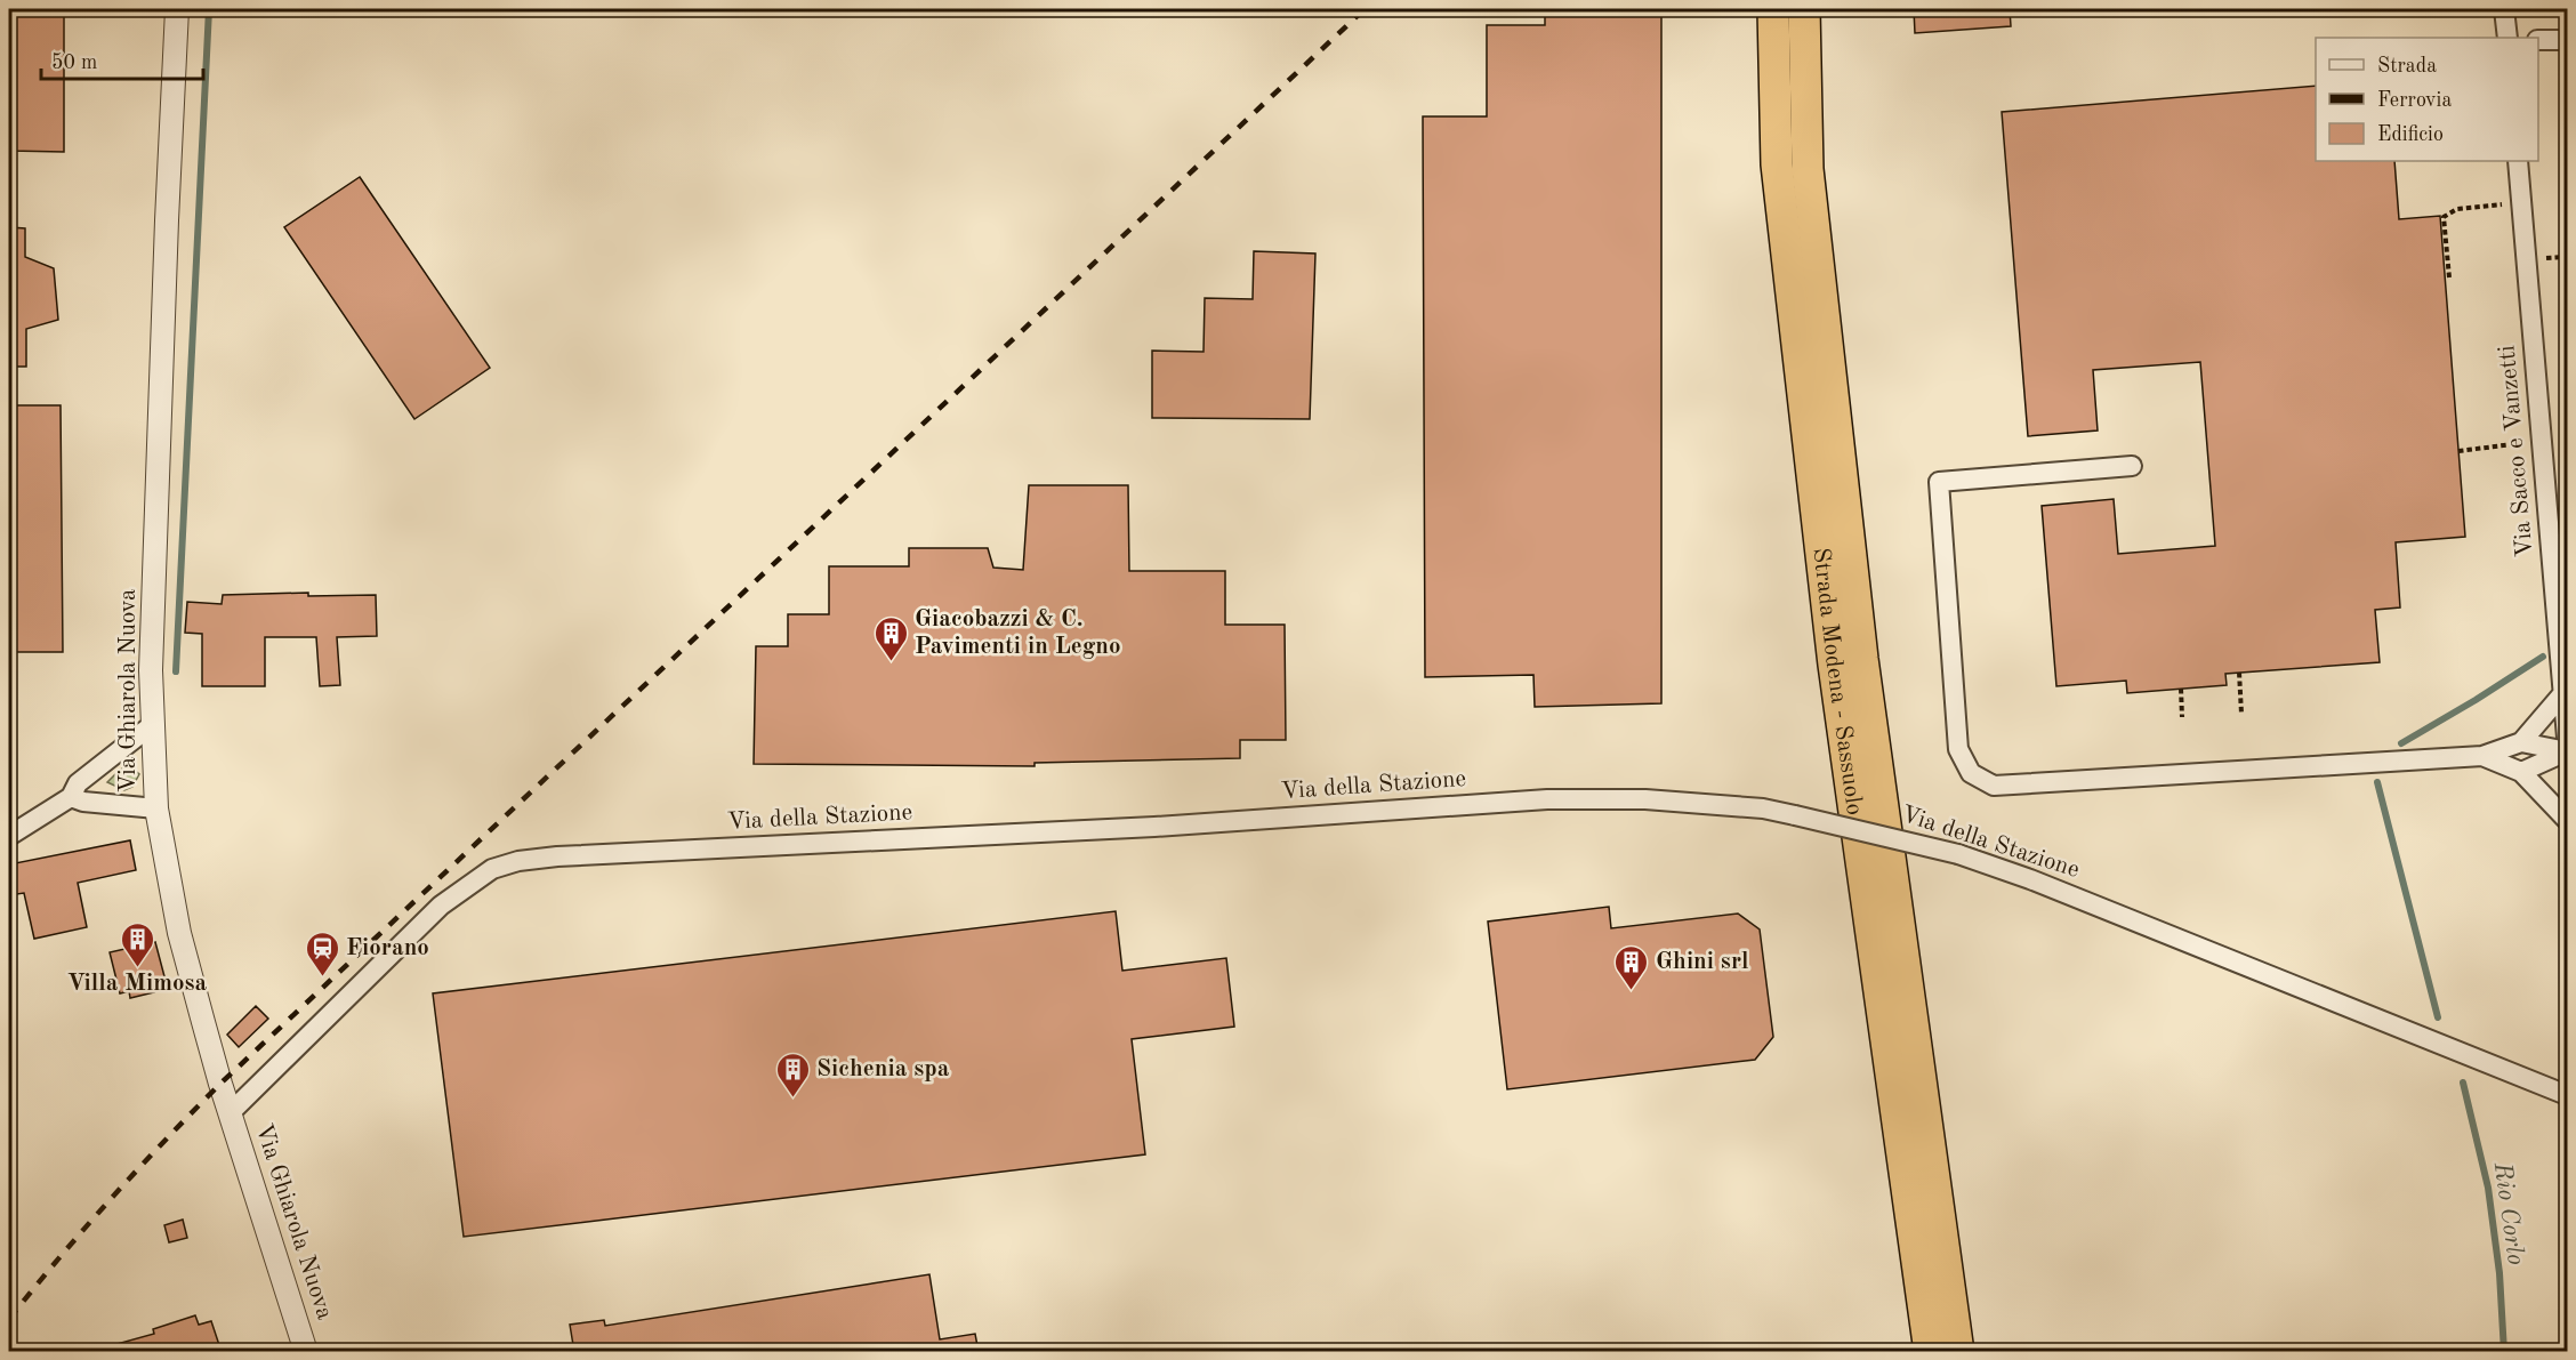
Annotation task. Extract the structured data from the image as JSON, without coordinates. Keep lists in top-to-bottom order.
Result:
{
  "streets": {
    "highway": ["Strada Modena - Sassuolo"],
    "street": ["Via Sacco e Vanzetti", "Via Ghiarola Nuova", "Via della Stazione"]
  },
  "crossings": [
    ["Via Ghiarola Nuova", "Via della Stazione"]
  ],
  "water": ["Rio Corlo"],
  "places": {
    "building": [
      "Giacobazzi & C. Pavimenti in Legno",
      "Villa Mimosa",
      "Ghini srl",
      "Sichenia spa"
    ],
    "station": ["Fiorano"]
  },
  "legend": ["Strada", "Ferrovia", "Edificio"],
  "scale_bar": "50 m"
}
